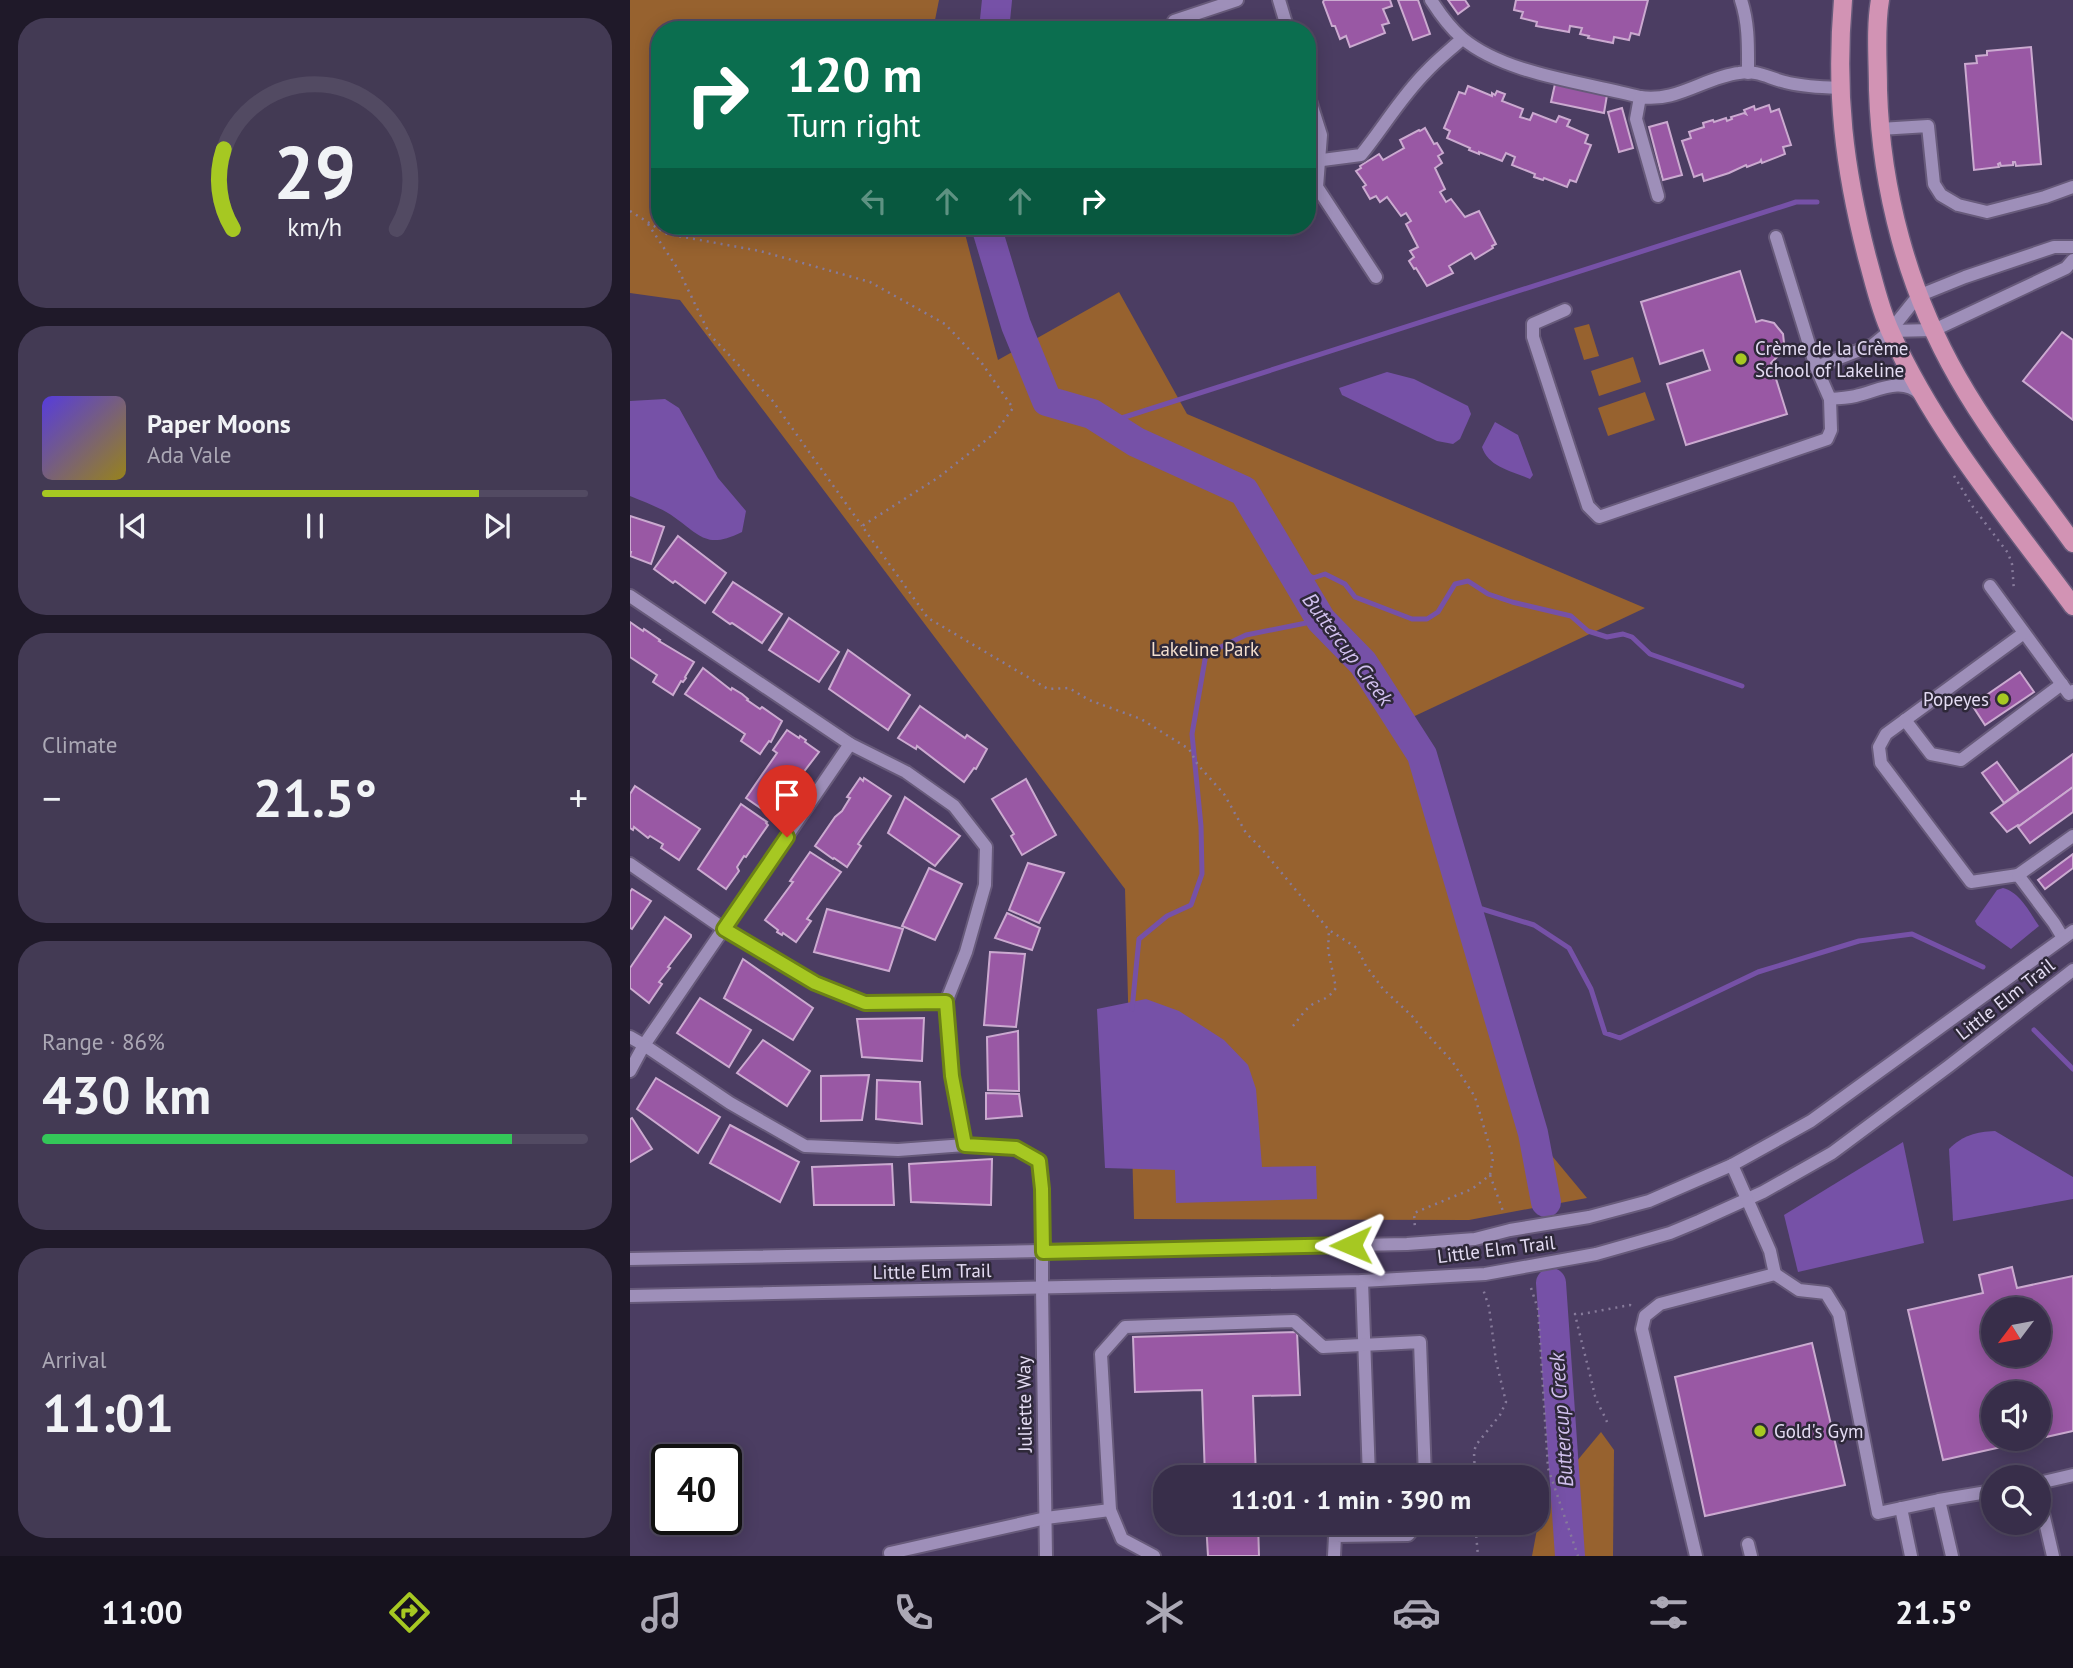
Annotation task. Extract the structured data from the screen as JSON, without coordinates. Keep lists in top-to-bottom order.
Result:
{
  "streets": {
    "street": ["Little Elm Trail", "Juliette Way"]
  },
  "crossings": [
    ["Little Elm Trail", "Juliette Way"]
  ],
  "water": ["Buttercup Creek"],
  "parks": ["Lakeline Park"],
  "places": ["Crème de la Crème School of Lakeline", "Popeyes", "Gold's Gym"],
  "north": "bottom left",
  "page": {
    "turn": ["120 m", "Turn right"],
    "song": ["Paper Moons", "Ada Vale"],
    "tile": [
      "Climate",
      ["Range · 86%", "430 km"],
      ["Arrival", "11:01"]
    ],
    "heat": ["−", "21.5°", "+"],
    "limit": "40",
    "trip": "11:01 · 1 min · 390 m",
    "tabs": ["11:00", "21.5°"],
    "gauge": ["29", "km/h"]
  }
}
